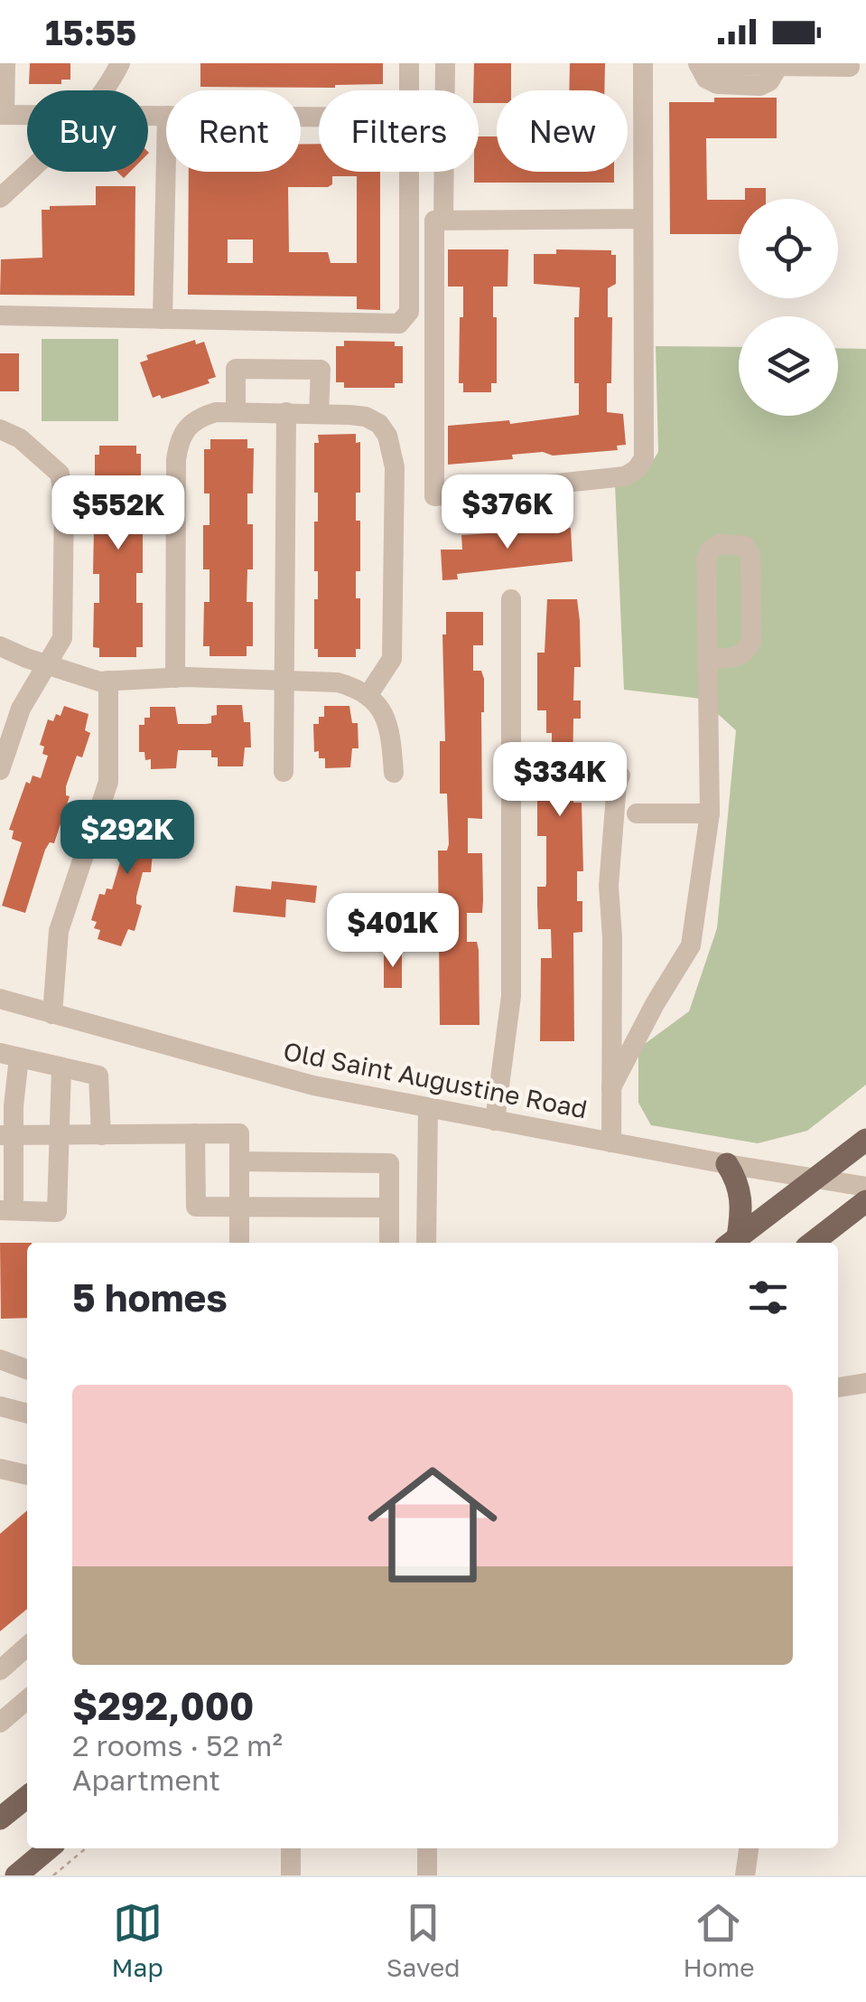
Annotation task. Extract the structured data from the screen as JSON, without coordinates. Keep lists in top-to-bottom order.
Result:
{
  "streets": {
    "street": ["Old Saint Augustine Road"]
  },
  "page": {
    "status": "15:55",
    "chip": [
      "Buy",
      "Rent",
      "Filters",
      "New"
    ],
    "price": [
      "$376K",
      "$552K",
      "$334K",
      "$292K",
      "$401K"
    ],
    "heading": "5 homes",
    "list": [
      {
        "name": "$292,000",
        "note": "2 rooms · 52 m² · Apartment"
      }
    ],
    "tabs": ["Map", "Saved", "Home"]
  }
}
